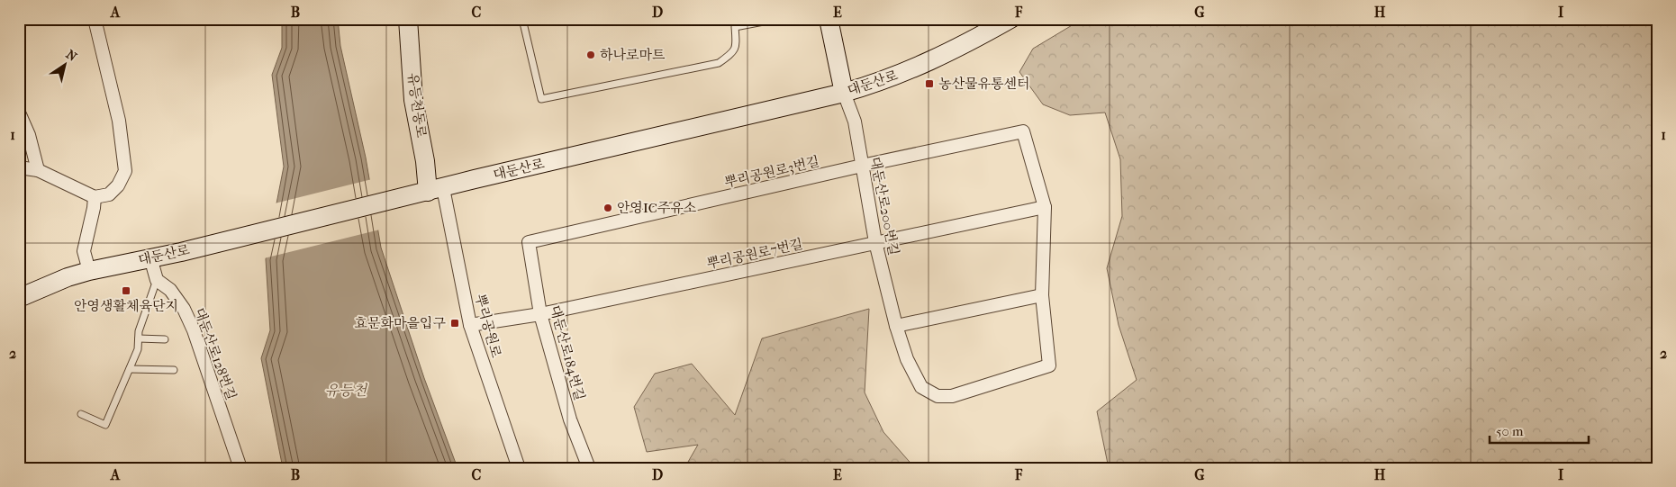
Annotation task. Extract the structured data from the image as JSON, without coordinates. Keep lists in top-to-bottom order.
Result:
{
  "streets": {
    "main road": ["대둔산로", "유등천동로"],
    "street": [
      "뿌리공원로3번길",
      "대둔산로200번길",
      "뿌리공원로7번길",
      "뿌리공원로",
      "대둔산로184번길",
      "대둔산로128번길"
    ]
  },
  "crossings": [
    ["대둔산로", "유등천동로"],
    ["대둔산로", "대둔산로200번길"],
    ["대둔산로", "뿌리공원로"],
    ["유등천동로", "뿌리공원로"],
    ["뿌리공원로3번길", "대둔산로200번길"],
    ["뿌리공원로3번길", "대둔산로184번길"],
    ["대둔산로200번길", "뿌리공원로7번길"],
    ["뿌리공원로7번길", "뿌리공원로"],
    ["뿌리공원로7번길", "대둔산로184번길"]
  ],
  "water": ["유등천"],
  "places": {
    "other": ["하나로마트", "안영IC주유소"],
    "transit": ["농산물유통센터", "안영생활체육단지", "효문화마을입구"]
  },
  "scale_bar": "50 m",
  "north": "top right",
  "grid": {
    "columns": [
      "A",
      "B",
      "C",
      "D",
      "E",
      "F",
      "G",
      "H",
      "I"
    ],
    "rows": ["1", "2"]
  }
}
